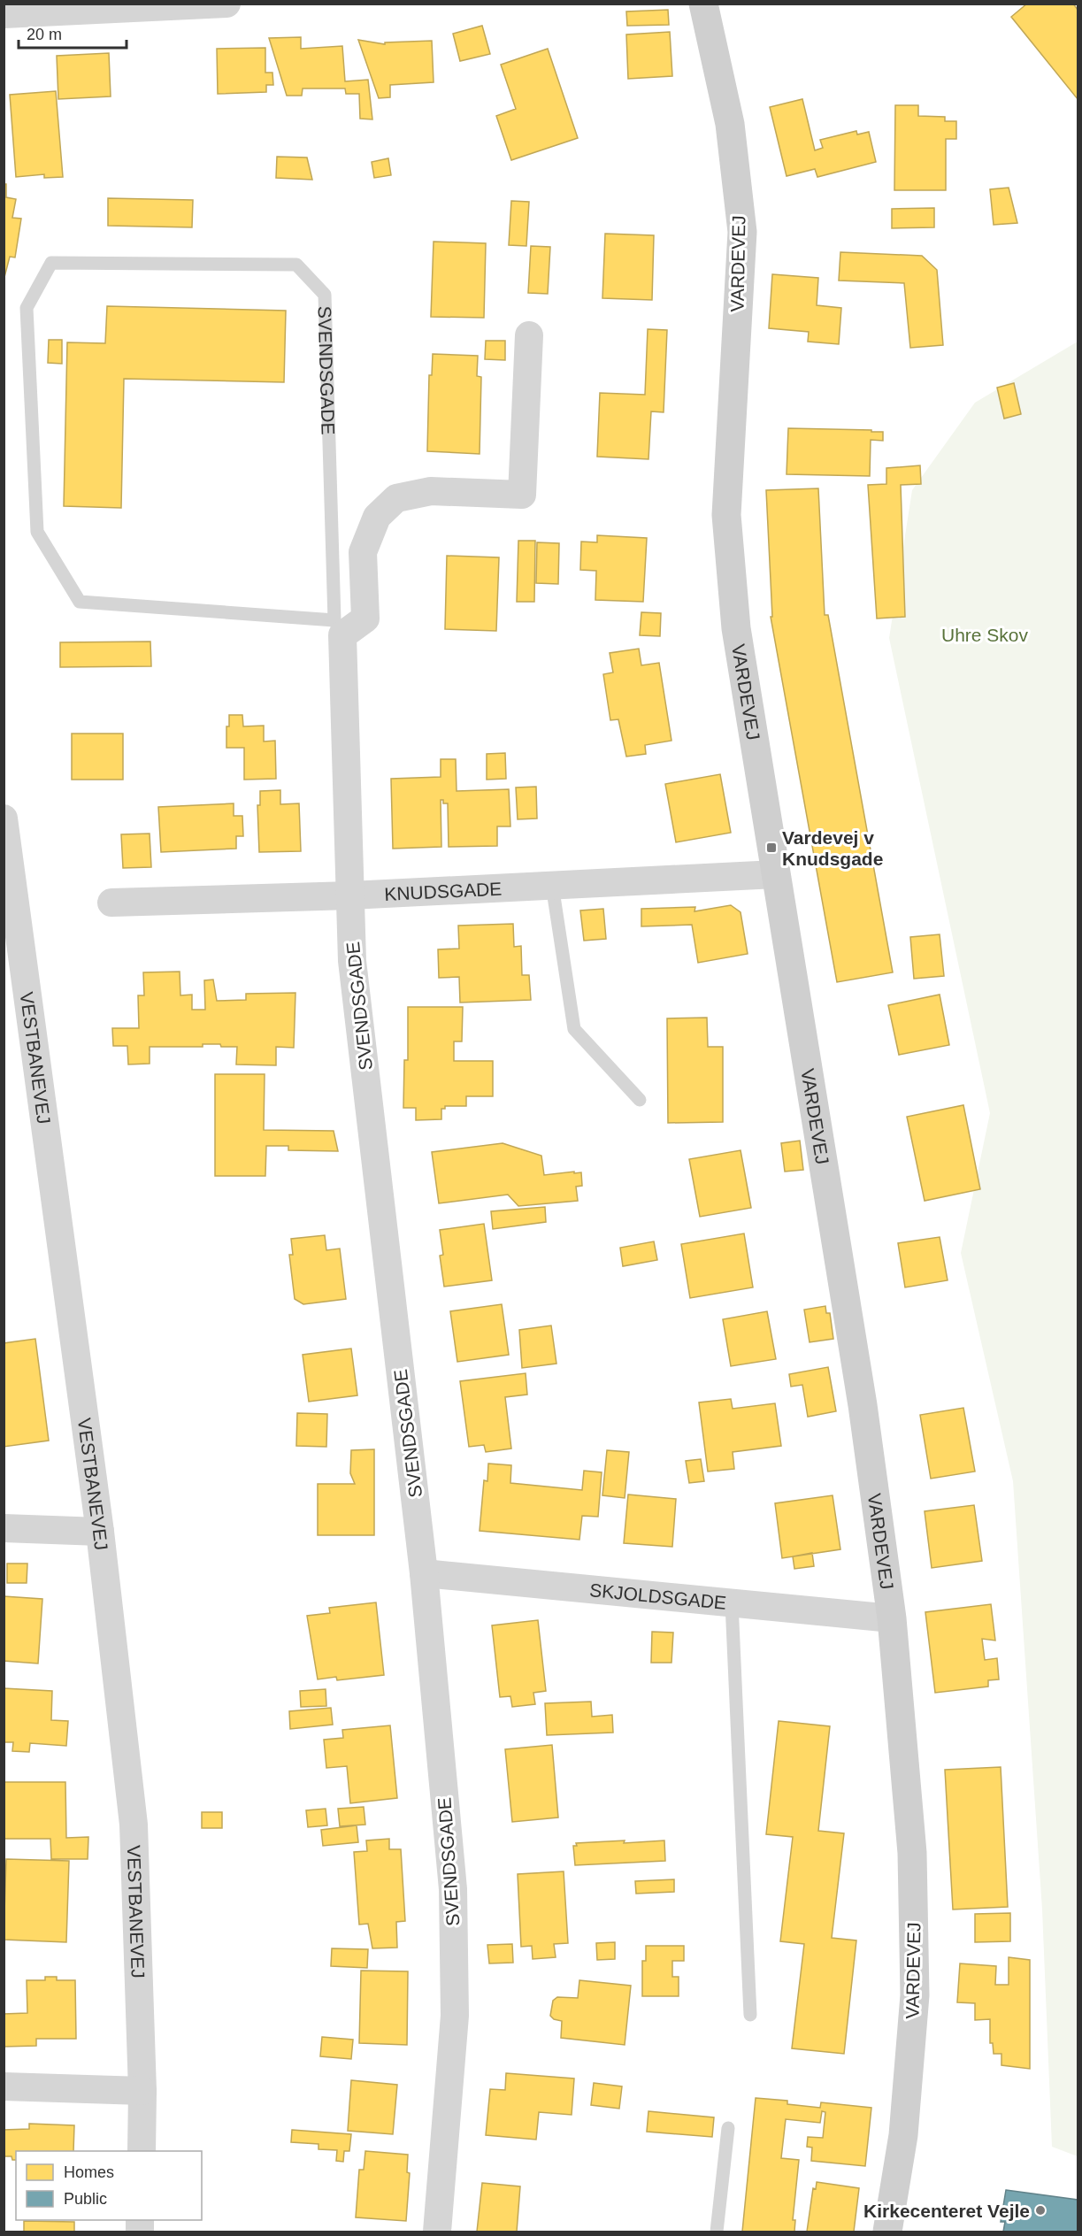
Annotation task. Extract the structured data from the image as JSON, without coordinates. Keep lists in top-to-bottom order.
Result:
{
  "streets": {
    "street": [
      "VARDEVEJ",
      "SVENDSGADE",
      "KNUDSGADE",
      "VESTBANEVEJ",
      "SKJOLDSGADE"
    ]
  },
  "crossings": [
    ["VARDEVEJ", "KNUDSGADE"],
    ["VARDEVEJ", "SKJOLDSGADE"],
    ["SVENDSGADE", "KNUDSGADE"],
    ["SVENDSGADE", "SKJOLDSGADE"]
  ],
  "parks": ["Uhre Skov"],
  "places": {
    "transit": ["Vardevej v Knudsgade"],
    "other": ["Kirkecenteret Vejle"]
  },
  "legend": ["Homes", "Public"],
  "scale_bar": "20 m"
}
